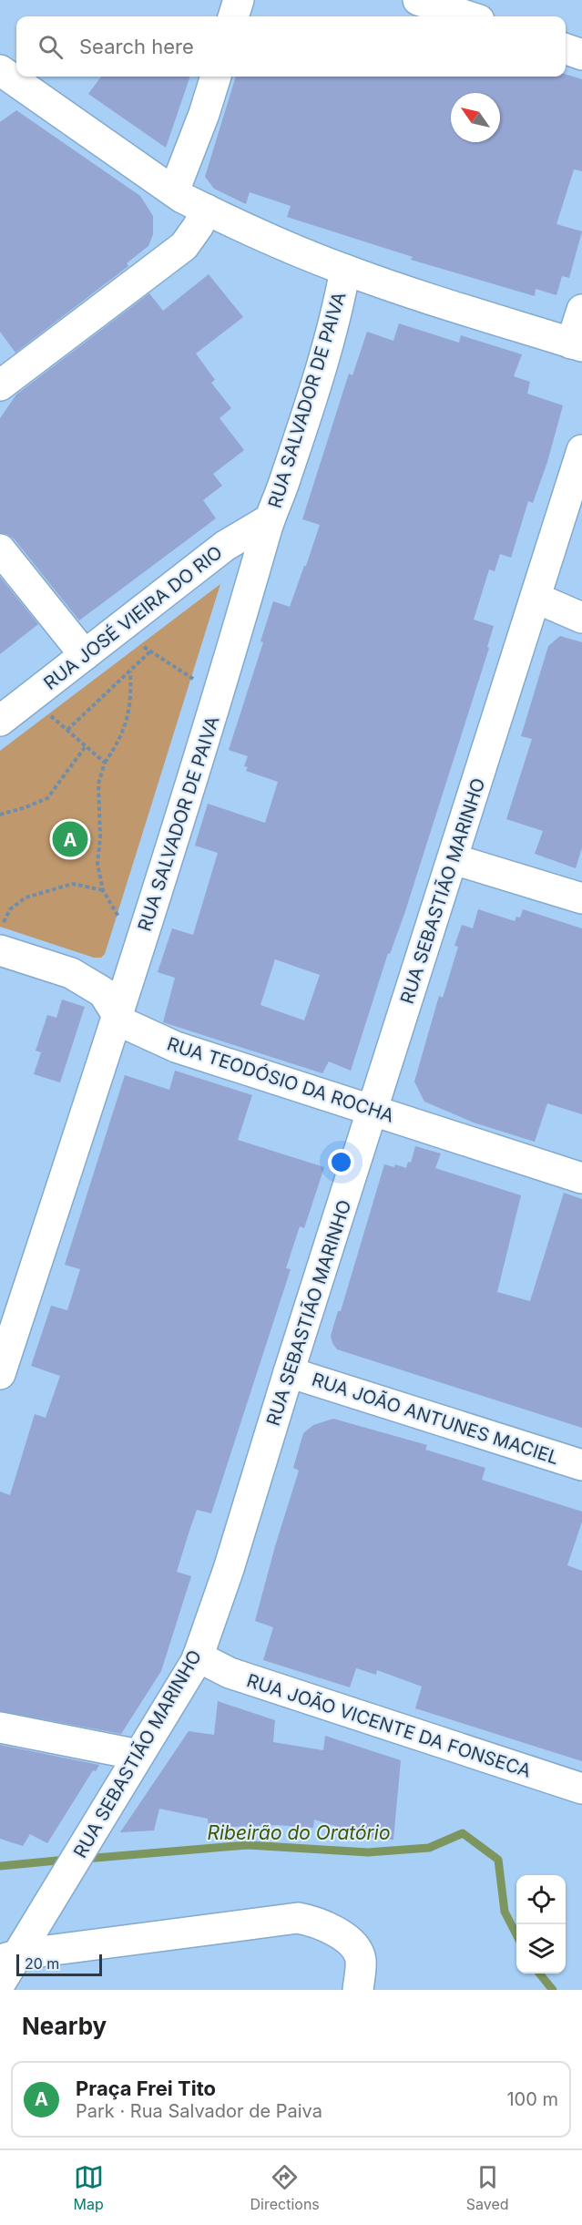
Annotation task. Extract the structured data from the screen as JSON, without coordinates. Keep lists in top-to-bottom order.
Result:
{
  "streets": {
    "street": [
      "RUA SALVADOR DE PAIVA",
      "RUA JOSÉ VIEIRA DO RIO",
      "RUA SEBASTIÃO MARINHO",
      "RUA TEODÓSIO DA ROCHA",
      "RUA JOÃO ANTUNES MACIEL",
      "RUA JOÃO VICENTE DA FONSECA"
    ]
  },
  "crossings": [
    ["RUA SALVADOR DE PAIVA", "RUA JOSÉ VIEIRA DO RIO"],
    ["RUA SALVADOR DE PAIVA", "RUA TEODÓSIO DA ROCHA"],
    ["RUA SEBASTIÃO MARINHO", "RUA TEODÓSIO DA ROCHA"],
    ["RUA SEBASTIÃO MARINHO", "RUA JOÃO ANTUNES MACIEL"],
    ["RUA SEBASTIÃO MARINHO", "RUA JOÃO VICENTE DA FONSECA"]
  ],
  "water": ["Ribeirão do Oratório"],
  "scale_bar": "20 m",
  "north": "top left",
  "page": {
    "search": "Search here",
    "pins": "A",
    "scale": "20 m",
    "heading": "Nearby",
    "list": [
      {
        "mark": "A",
        "name": "Praça Frei Tito",
        "note": "Park · Rua Salvador de Paiva",
        "value": "100 m"
      }
    ],
    "nav": ["Map", "Directions", "Saved"]
  }
}
